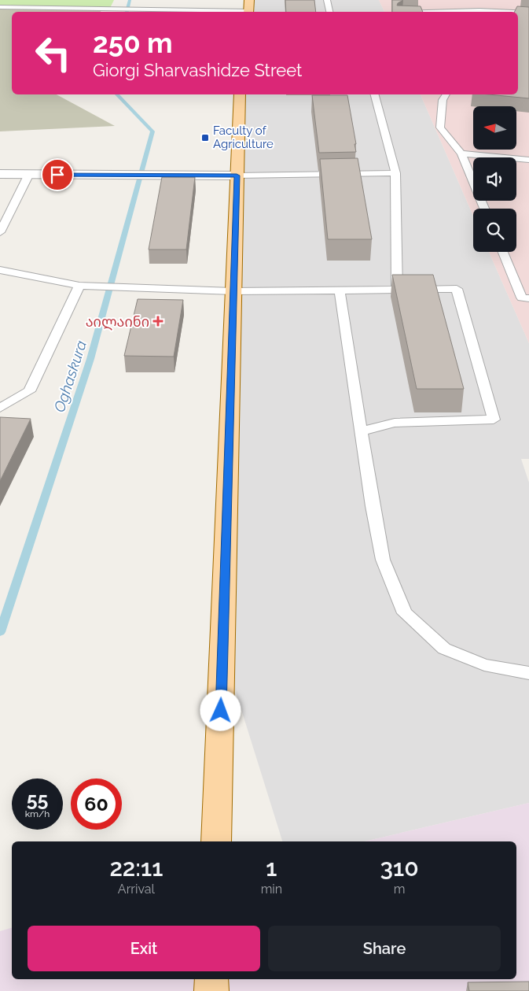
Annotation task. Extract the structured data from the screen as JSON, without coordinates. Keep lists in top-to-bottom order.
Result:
{
  "water": ["Oghaskura"],
  "places": {
    "transit": ["Faculty of Agriculture"],
    "health": ["აილაინი"]
  },
  "north": "left",
  "page": {
    "turn": ["250 m", "Giorgi Sharvashidze Street"],
    "speed": "55 km/h",
    "limit": "60",
    "eta": [
      "22:11",
      "Arrival",
      "1",
      "min",
      "310",
      "m"
    ],
    "buttons": ["Exit", "Share"]
  }
}
